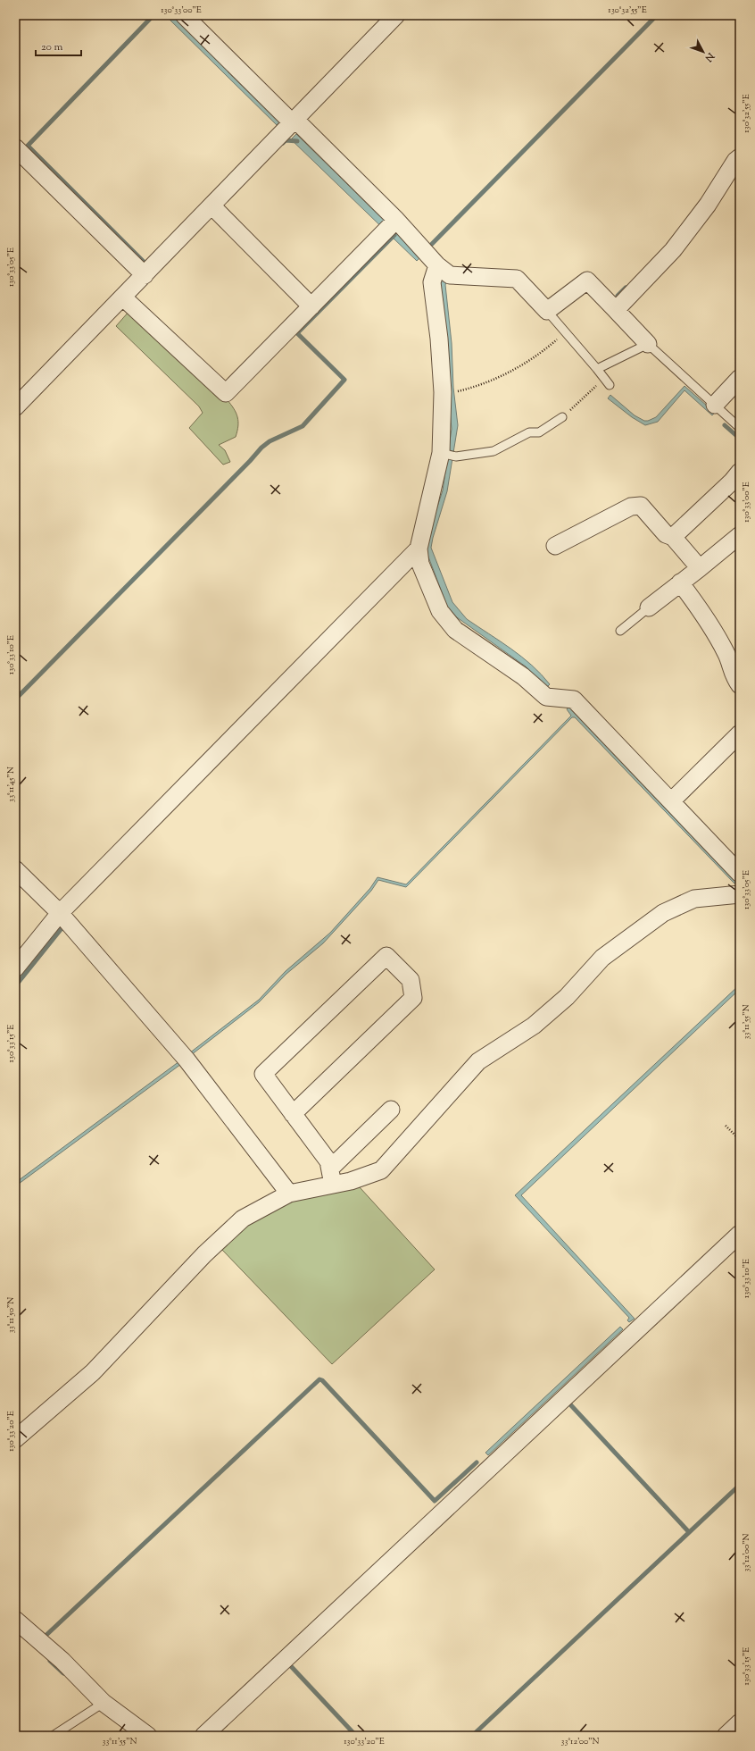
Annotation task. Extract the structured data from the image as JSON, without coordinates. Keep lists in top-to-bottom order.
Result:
{
  "scale_bar": "20 m",
  "north": "bottom right",
  "coordinates": [
    "130°33'00\"E",
    "130°32'55\"E",
    "130°33'05\"E",
    "130°33'10\"E",
    "33°11'45\"N",
    "33°11'55\"N",
    "130°33'15\"E",
    "33°11'50\"N",
    "130°33'20\"E",
    "33°12'00\"N"
  ]
}
